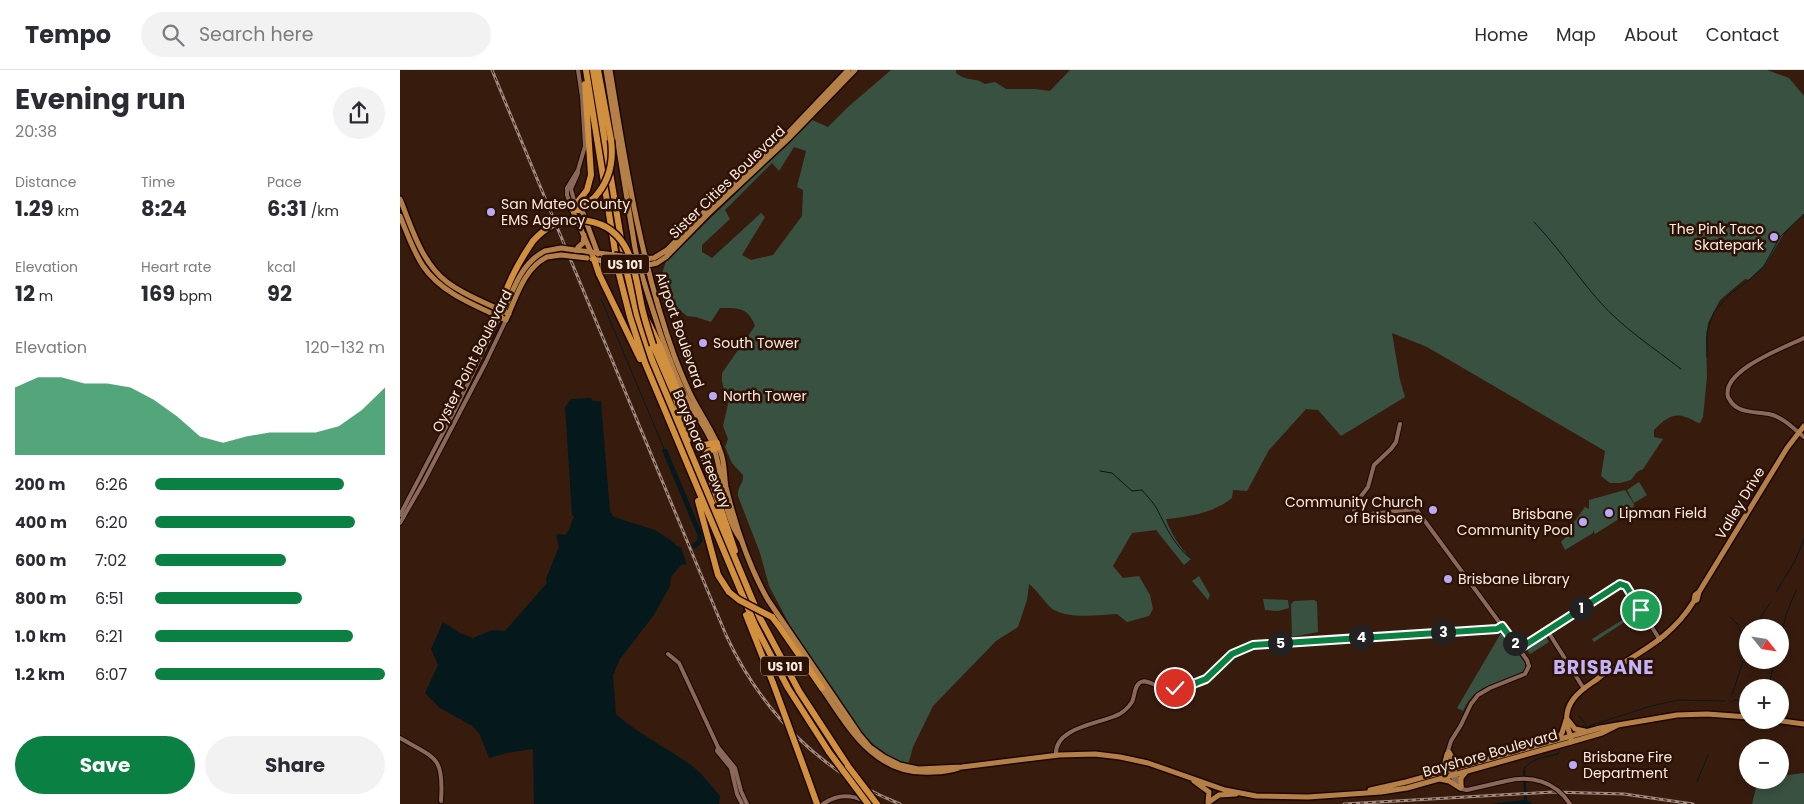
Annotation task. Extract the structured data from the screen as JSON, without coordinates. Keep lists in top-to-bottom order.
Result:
{
  "streets": {
    "highway": ["US 101", "Bayshore Freeway"],
    "main road": [
      "Sister Cities Boulevard",
      "Airport Boulevard",
      "Oyster Point Boulevard",
      "Valley Drive",
      "Bayshore Boulevard"
    ]
  },
  "crossings": [
    ["Sister Cities Boulevard", "Airport Boulevard"],
    ["Airport Boulevard", "Bayshore Boulevard"],
    ["Valley Drive", "Bayshore Boulevard"]
  ],
  "districts": ["BRISBANE"],
  "places": [
    "San Mateo County EMS Agency",
    "The Pink Taco Skatepark",
    "South Tower",
    "North Tower",
    "Community Church of Brisbane",
    "Lipman Field",
    "Brisbane Community Pool",
    "Brisbane Library",
    "Brisbane Fire Department"
  ],
  "north": "bottom right",
  "page": {
    "header": "Tempo",
    "search": "Search here",
    "nav": [
      "Home",
      "Map",
      "About",
      "Contact"
    ],
    "heading": ["Evening run", "20:38"],
    "stats": [
      ["Distance", "1.29 km"],
      ["Time", "8:24"],
      ["Pace", "6:31 /km"],
      ["Elevation", "12 m"],
      ["Heart rate", "169 bpm"],
      ["kcal", "92"]
    ],
    "chart": ["Elevation", "120–132 m"],
    "list": [
      {
        "name": "200 m",
        "note": "6:26"
      },
      {
        "name": "400 m",
        "note": "6:20"
      },
      {
        "name": "600 m",
        "note": "7:02"
      },
      {
        "name": "800 m",
        "note": "6:51"
      },
      {
        "name": "1.0 km",
        "note": "6:21"
      },
      {
        "name": "1.2 km",
        "note": "6:07"
      }
    ],
    "pins": [
      "1",
      "3",
      "4",
      "2",
      "5"
    ],
    "map_buttons": ["+", "−"],
    "buttons": ["Save", "Share"]
  }
}
